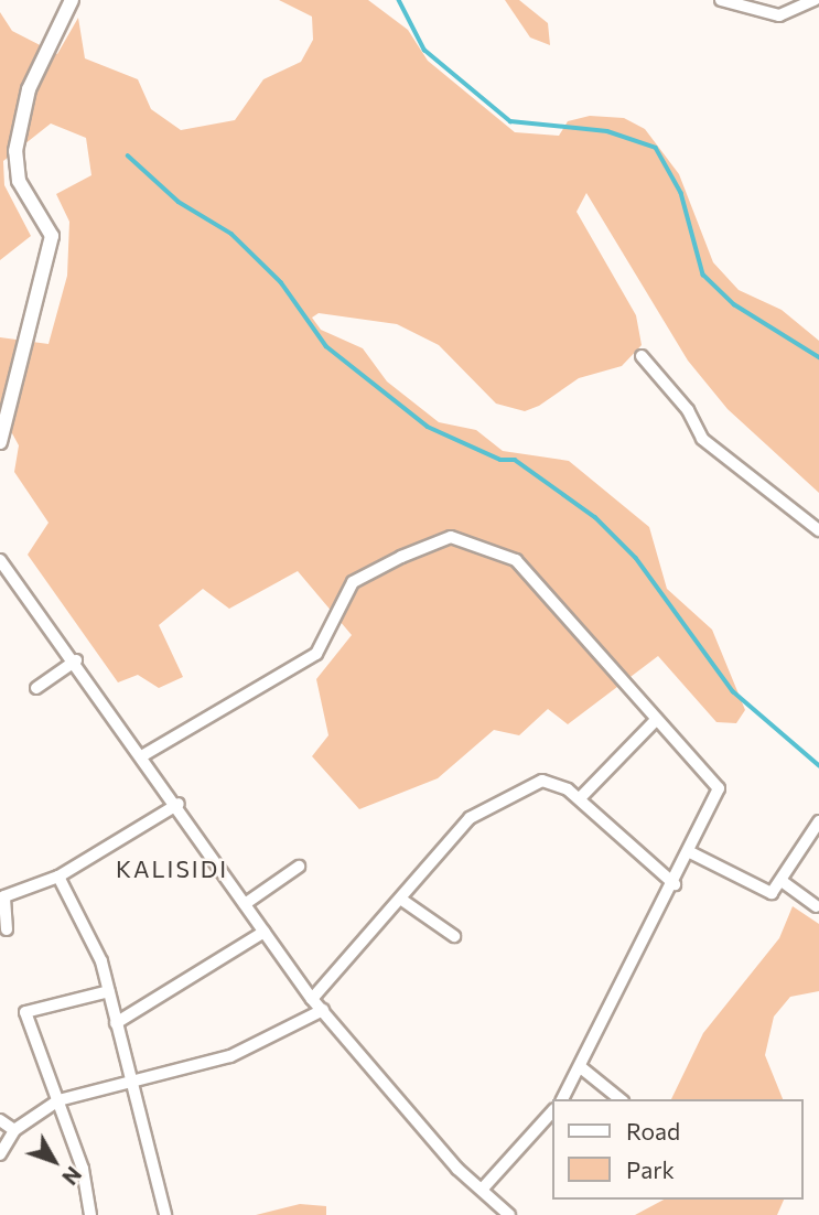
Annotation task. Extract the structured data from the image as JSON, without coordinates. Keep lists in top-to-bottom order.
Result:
{
  "districts": ["KALISIDI"],
  "legend": ["Road", "Park"],
  "north": "bottom right"
}
